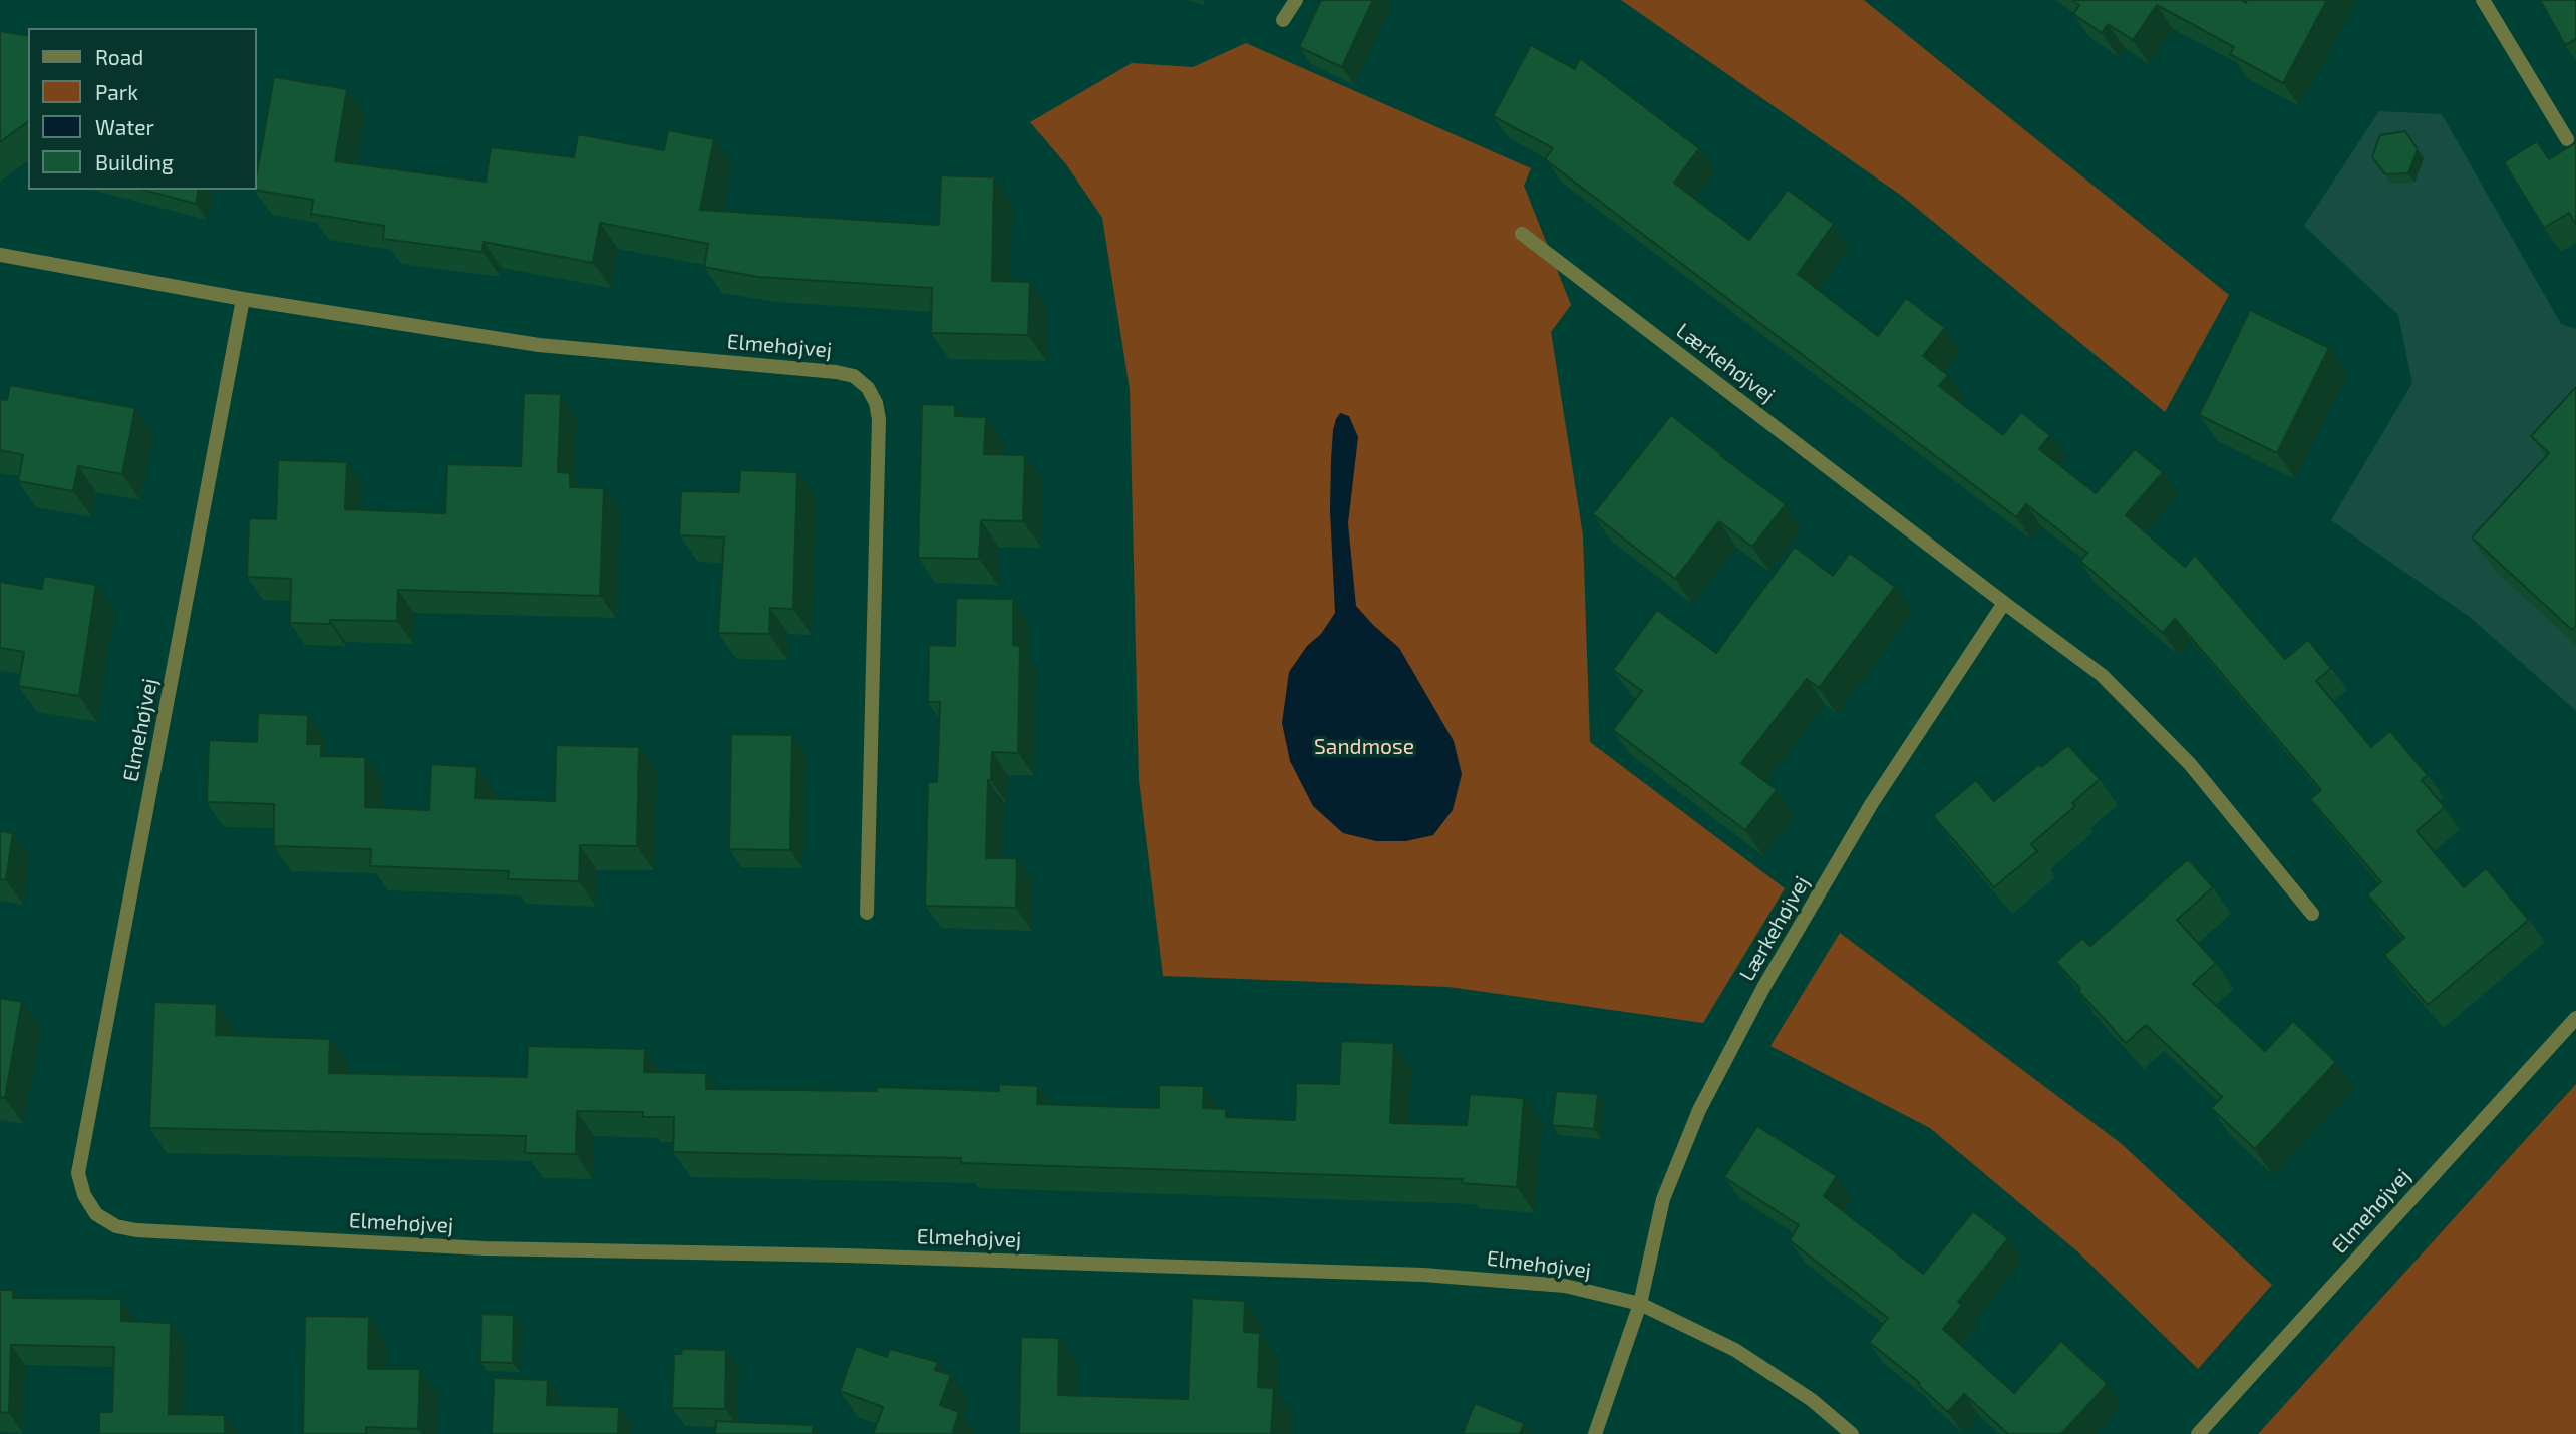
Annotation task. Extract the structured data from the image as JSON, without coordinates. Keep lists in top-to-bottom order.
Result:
{
  "streets": {
    "street": ["Elmehøjvej", "Lærkehøjvej"]
  },
  "crossings": [
    ["Elmehøjvej", "Lærkehøjvej"]
  ],
  "parks": ["Sandmose"],
  "legend": [
    "Road",
    "Park",
    "Water",
    "Building"
  ]
}
